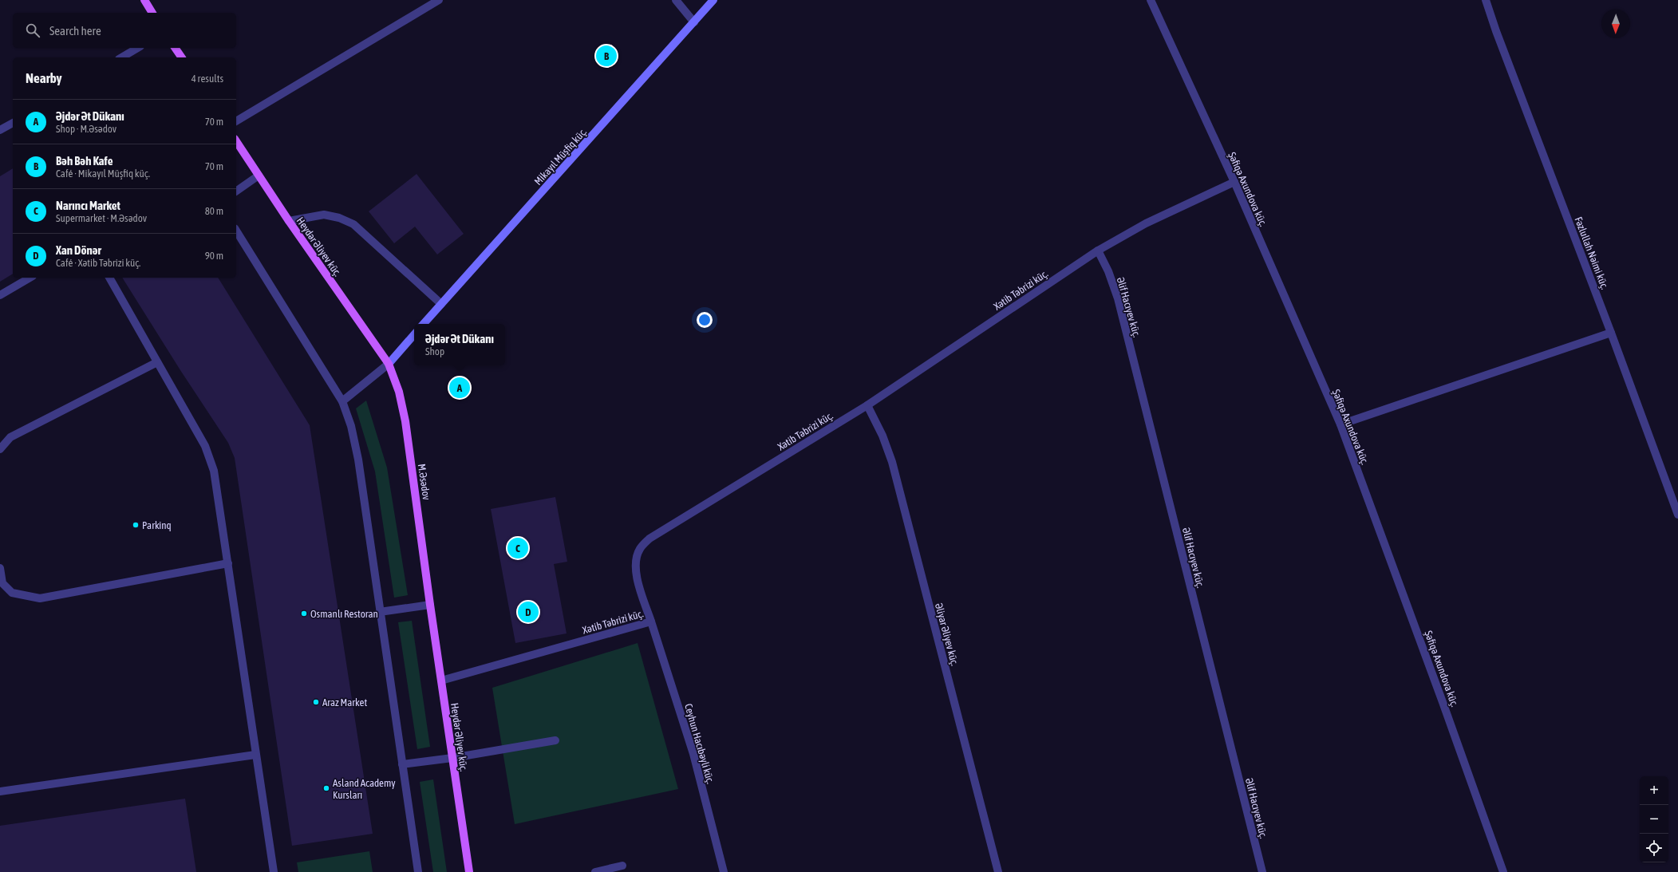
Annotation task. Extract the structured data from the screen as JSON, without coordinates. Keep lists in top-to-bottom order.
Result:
{
  "streets": {
    "main road": ["Mikayıl Müşfiq küç.", "Heydər Əliyev küç.", "M.Əsədov"],
    "street": [
      "Şəfiqə Axundova küç.",
      "Fəzlullah Nəimi küç.",
      "Xətib Təbrizi küç.",
      "Əlif Hacıyev küç.",
      "Əliyar Əliyev küç.",
      "Ceyhun Hacıbəyli küç."
    ]
  },
  "crossings": [
    ["Şəfiqə Axundova küç.", "Xətib Təbrizi küç."],
    ["Heydər Əliyev küç.", "Xətib Təbrizi küç."],
    ["Heydər Əliyev küç.", "M.Əsədov"],
    ["Xətib Təbrizi küç.", "Əlif Hacıyev küç."],
    ["Xətib Təbrizi küç.", "Əliyar Əliyev küç."],
    ["Xətib Təbrizi küç.", "Ceyhun Hacıbəyli küç."]
  ],
  "places": [
    "Parkinq",
    "Osmanlı Restoran",
    "Araz Market",
    "Asland Academy Kursları"
  ],
  "north": "bottom",
  "page": {
    "search": "Search here",
    "pins": [
      "B",
      "A",
      "C",
      "D"
    ],
    "heading": ["Nearby", "4 results"],
    "list": [
      {
        "mark": "A",
        "name": "Əjdər Ət Dükanı",
        "note": "Shop · M.Əsədov",
        "value": "70 m"
      },
      {
        "mark": "B",
        "name": "Bəh Bəh Kafe",
        "note": "Café · Mikayıl Müşfiq küç.",
        "value": "70 m"
      },
      {
        "mark": "C",
        "name": "Narıncı Market",
        "note": "Supermarket · M.Əsədov",
        "value": "80 m"
      },
      {
        "mark": "D",
        "name": "Xan Dönər",
        "note": "Café · Xətib Təbrizi küç.",
        "value": "90 m"
      }
    ],
    "popup": ["Əjdər Ət Dükanı", "Shop"],
    "map_buttons": ["+", "−"]
  }
}
